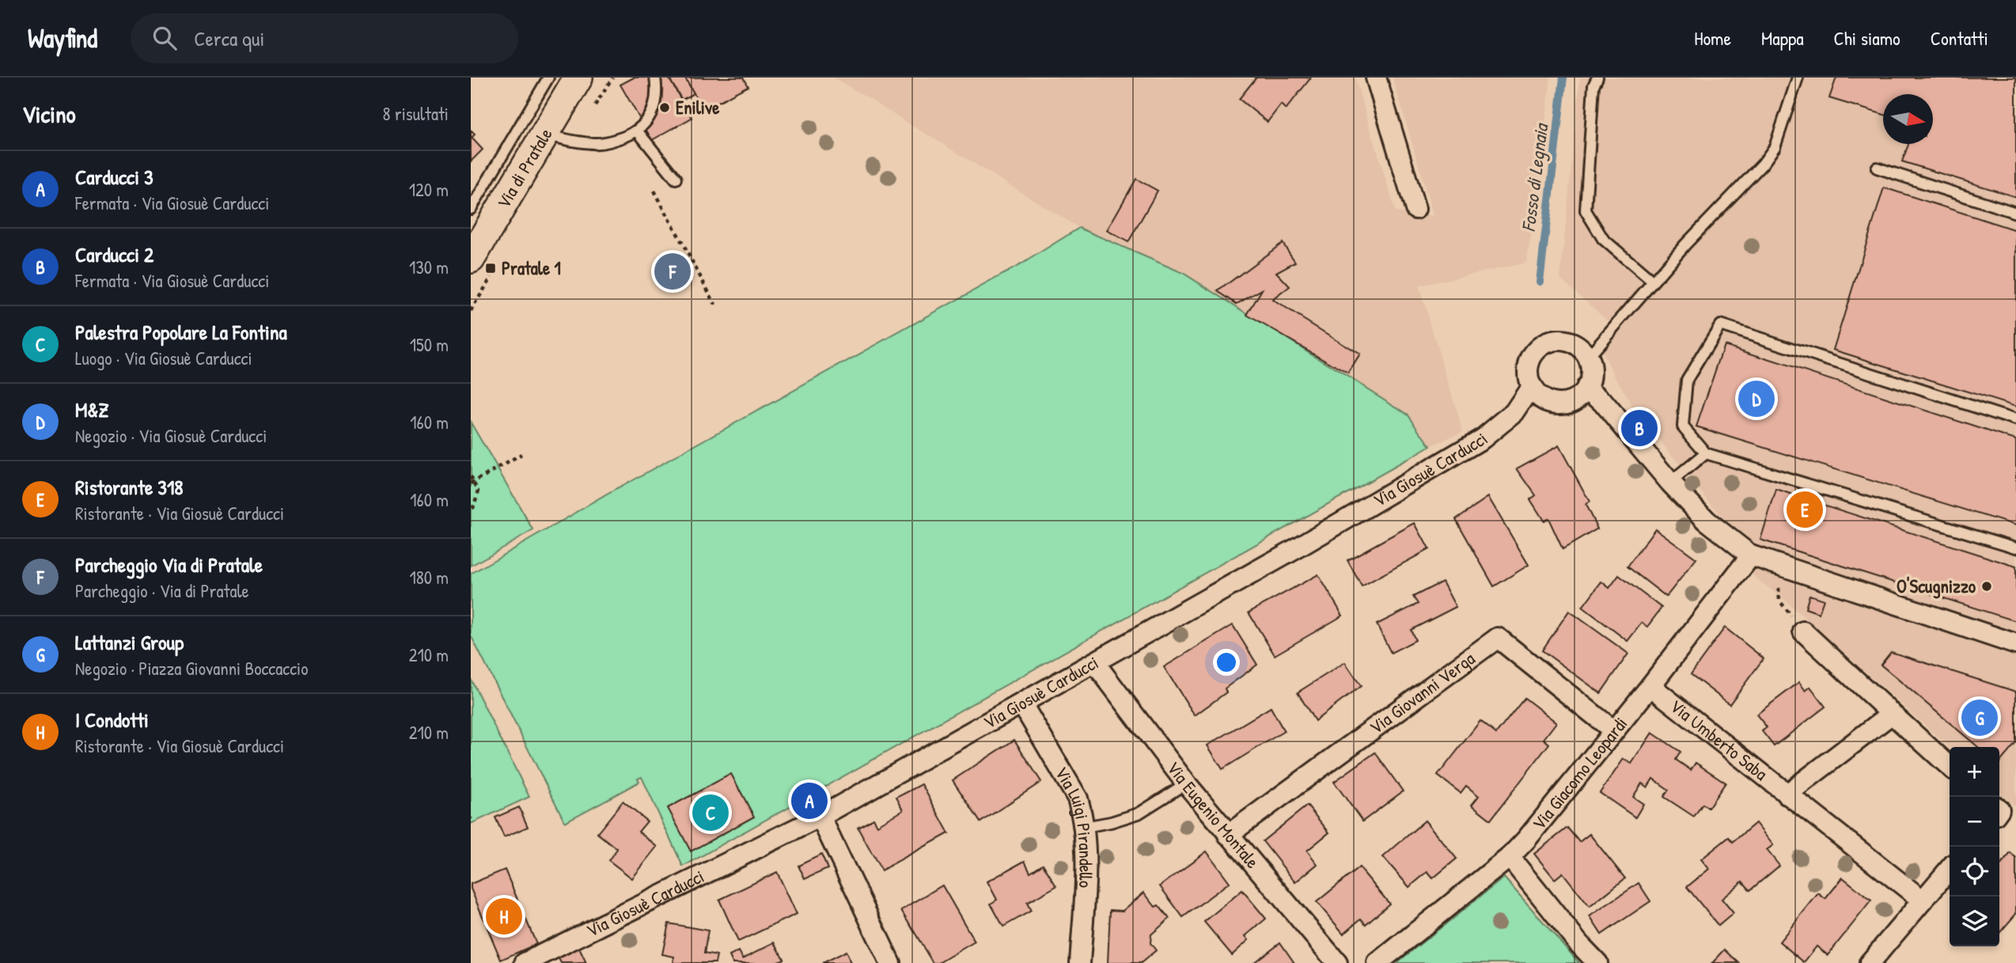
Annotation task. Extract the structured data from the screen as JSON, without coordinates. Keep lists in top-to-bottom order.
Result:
{
  "streets": {
    "main road": ["Via di Pratale"],
    "street": [
      "Via Giosuè Carducci",
      "Via Giovanni Verga",
      "Via Umberto Saba",
      "Via Giacomo Leopardi",
      "Via Eugenio Montale",
      "Via Luigi Pirandello"
    ]
  },
  "crossings": [
    ["Via Giosuè Carducci", "Via Eugenio Montale"],
    ["Via Giosuè Carducci", "Via Luigi Pirandello"],
    ["Via Giovanni Verga", "Via Giacomo Leopardi"],
    ["Via Giovanni Verga", "Via Eugenio Montale"],
    ["Via Umberto Saba", "Via Giacomo Leopardi"]
  ],
  "water": ["Fosso di Legnaia"],
  "places": {
    "other": ["Enilive", "O'Scugnizzo"],
    "transit": ["Pratale 1"]
  },
  "north": "right",
  "page": {
    "header": "Wayfind",
    "search": "Cerca qui",
    "nav": [
      "Home",
      "Mappa",
      "Chi siamo",
      "Contatti"
    ],
    "heading": ["Vicino", "8 risultati"],
    "list": [
      {
        "mark": "A",
        "name": "Carducci 3",
        "note": "Fermata · Via Giosuè Carducci",
        "value": "120 m"
      },
      {
        "mark": "B",
        "name": "Carducci 2",
        "note": "Fermata · Via Giosuè Carducci",
        "value": "130 m"
      },
      {
        "mark": "C",
        "name": "Palestra Popolare La Fontina",
        "note": "Luogo · Via Giosuè Carducci",
        "value": "150 m"
      },
      {
        "mark": "D",
        "name": "M&Z",
        "note": "Negozio · Via Giosuè Carducci",
        "value": "160 m"
      },
      {
        "mark": "E",
        "name": "Ristorante 318",
        "note": "Ristorante · Via Giosuè Carducci",
        "value": "160 m"
      },
      {
        "mark": "F",
        "name": "Parcheggio Via di Pratale",
        "note": "Parcheggio · Via di Pratale",
        "value": "180 m"
      },
      {
        "mark": "G",
        "name": "Lattanzi Group",
        "note": "Negozio · Piazza Giovanni Boccaccio",
        "value": "210 m"
      },
      {
        "mark": "H",
        "name": "I Condotti",
        "note": "Ristorante · Via Giosuè Carducci",
        "value": "210 m"
      }
    ],
    "pins": [
      "F",
      "D",
      "B",
      "E",
      "G",
      "A",
      "C",
      "H"
    ],
    "map_buttons": ["+", "−"]
  }
}
